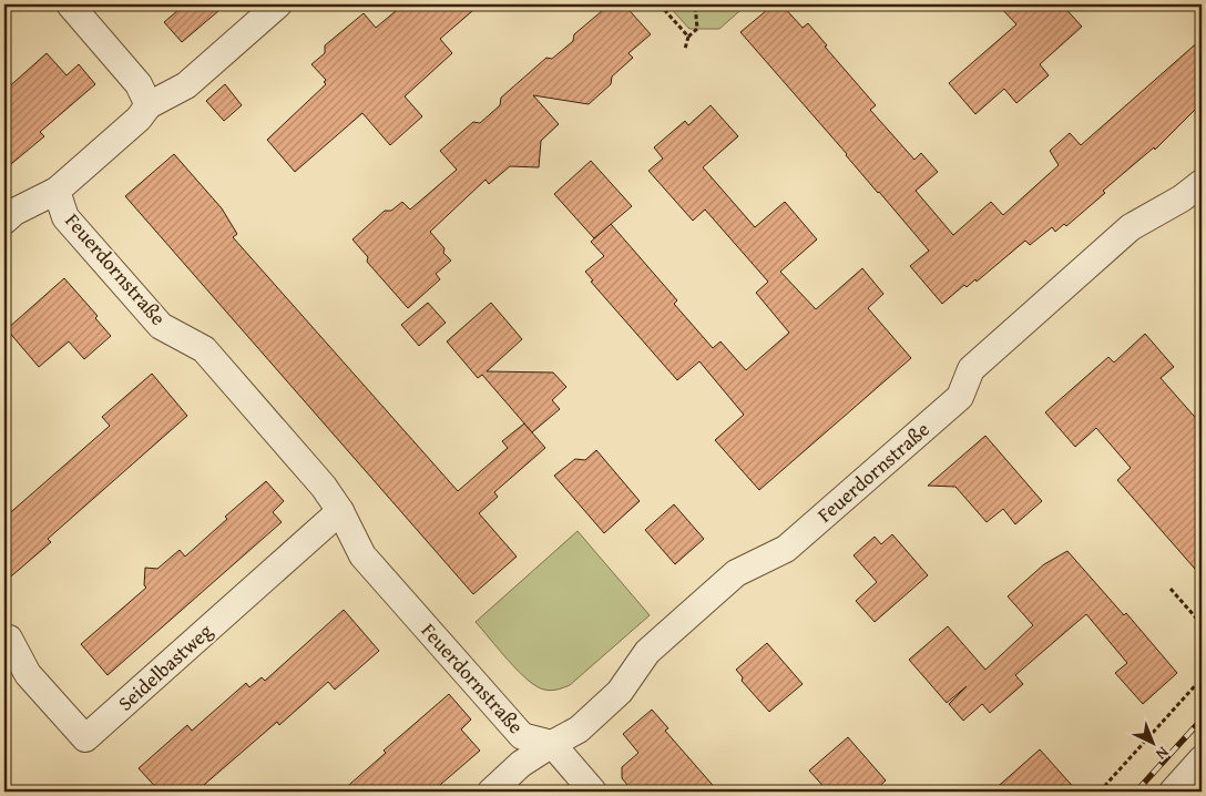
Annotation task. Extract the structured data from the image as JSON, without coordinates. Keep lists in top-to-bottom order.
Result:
{
  "streets": {
    "street": ["Feuerdornstraße", "Seidelbastweg"]
  },
  "crossings": [
    ["Feuerdornstraße", "Seidelbastweg"]
  ],
  "north": "bottom right"
}
